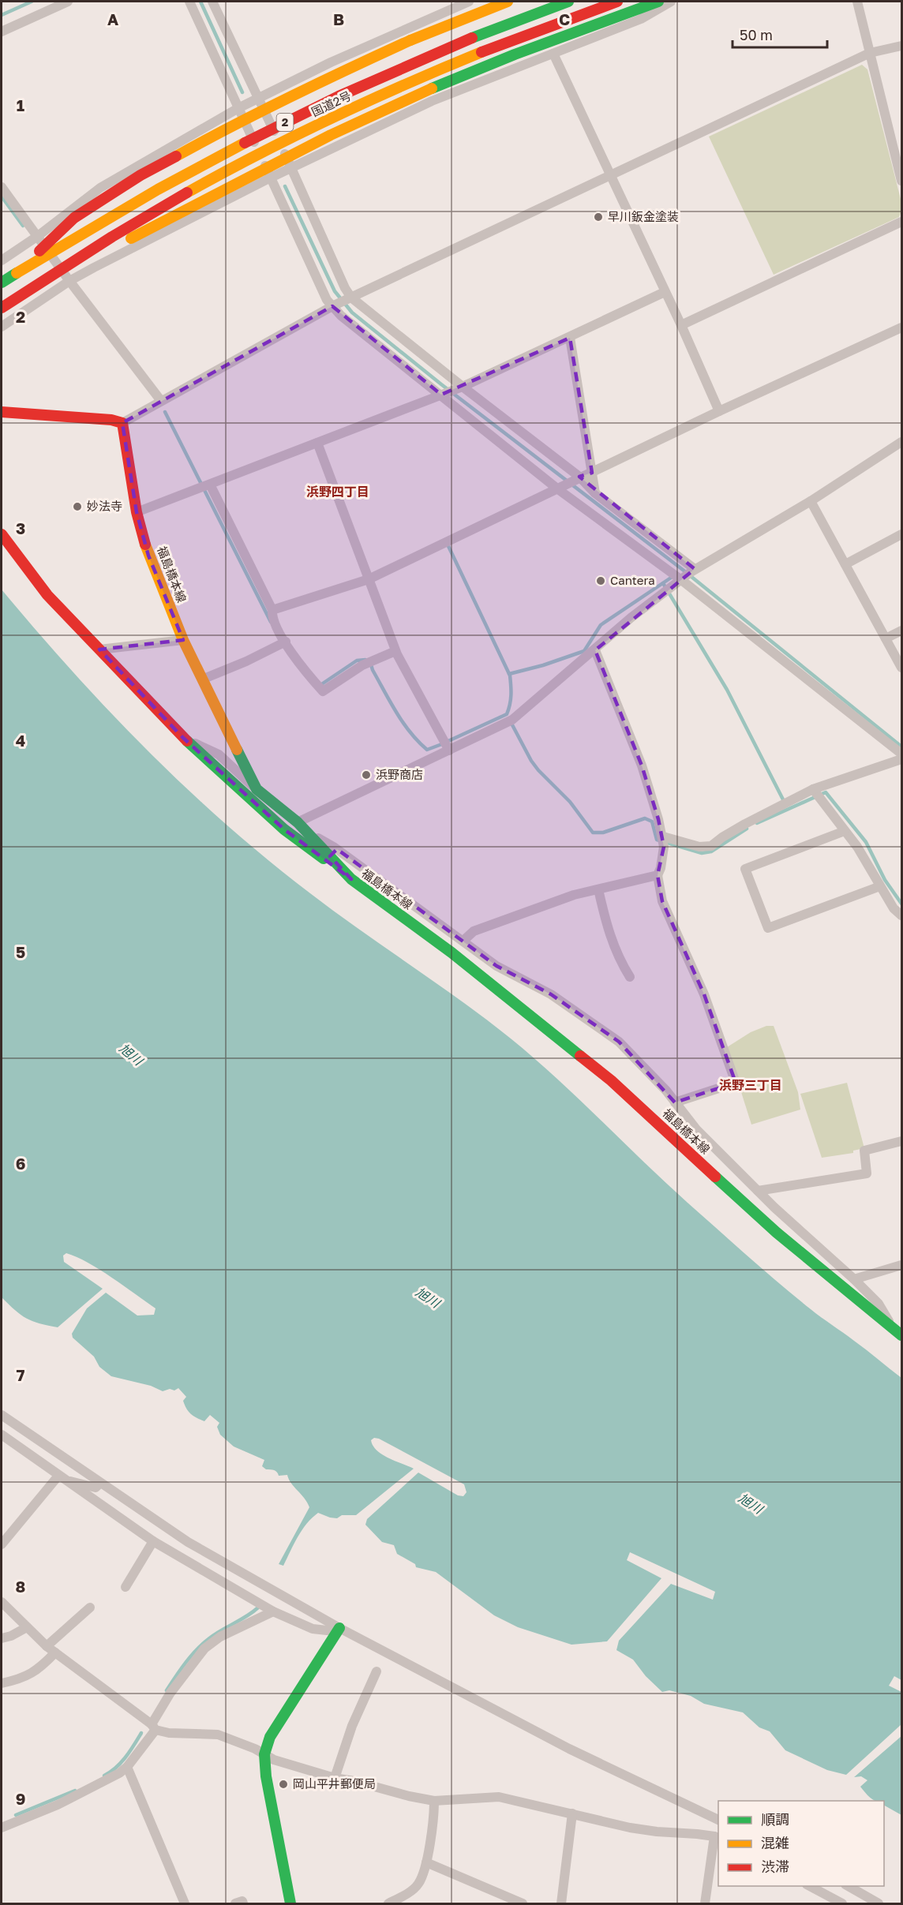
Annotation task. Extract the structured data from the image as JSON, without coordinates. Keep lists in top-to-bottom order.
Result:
{
  "streets": {
    "main road": ["国道2号", "2", "福島橋本線"]
  },
  "districts": ["浜野四丁目", "浜野三丁目"],
  "water": ["旭川"],
  "places": [
    "早川鈑金塗装",
    "妙法寺",
    "Cantera",
    "浜野商店",
    "岡山平井郵便局"
  ],
  "legend": ["順調", "混雑", "渋滞"],
  "scale_bar": "50 m",
  "grid": {
    "columns": ["A", "B", "C"],
    "rows": [
      "1",
      "2",
      "3",
      "4",
      "5",
      "6",
      "7",
      "8",
      "9"
    ]
  }
}
